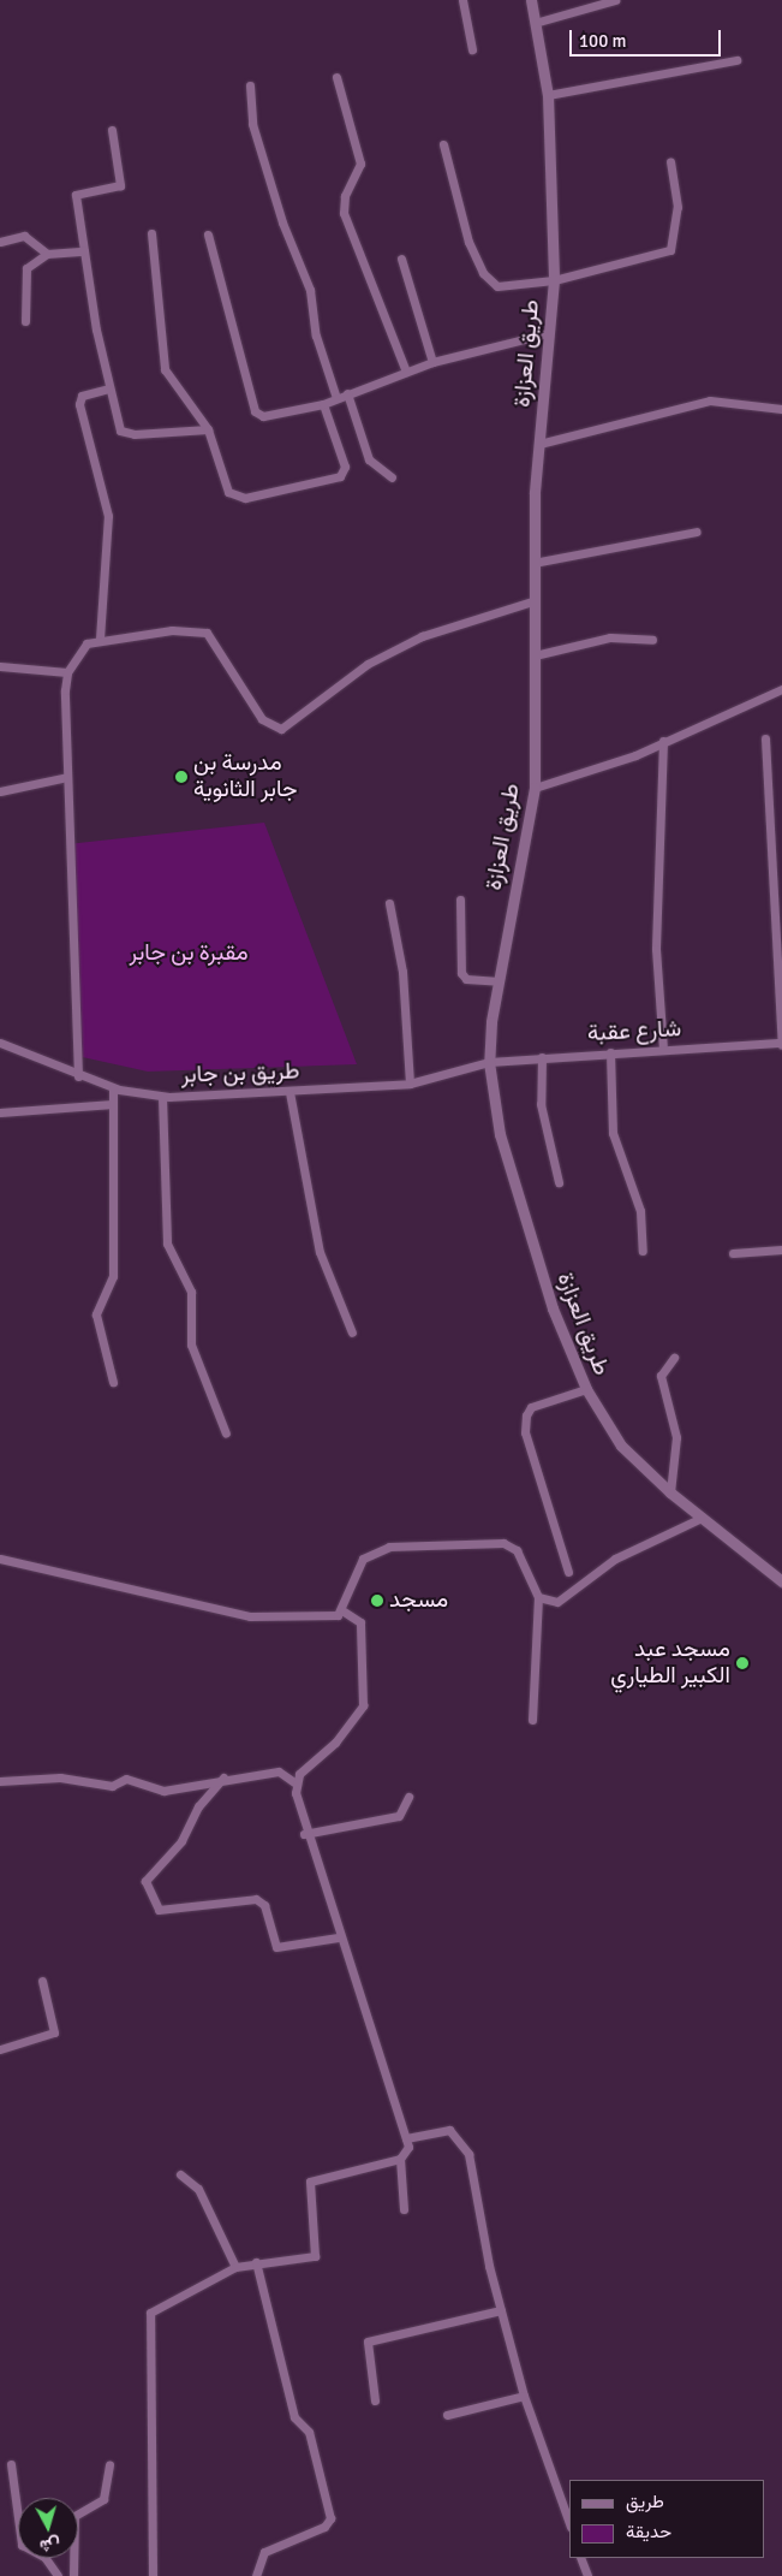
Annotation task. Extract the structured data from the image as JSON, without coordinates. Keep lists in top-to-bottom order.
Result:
{
  "streets": {
    "street": ["طريق العزازة", "شارع عقبة", "طريق بن جابر"]
  },
  "crossings": [
    ["طريق العزازة", "شارع عقبة"],
    ["طريق العزازة", "طريق بن جابر"],
    ["شارع عقبة", "طريق بن جابر"]
  ],
  "parks": ["مقبرة بن جابر"],
  "places": ["مدرسة بن جابر الثانوية", "مسجد", "مسجد عبد الكبير الطياري"],
  "legend": ["طريق", "حديقة"],
  "scale_bar": "100 m",
  "north": "bottom"
}
